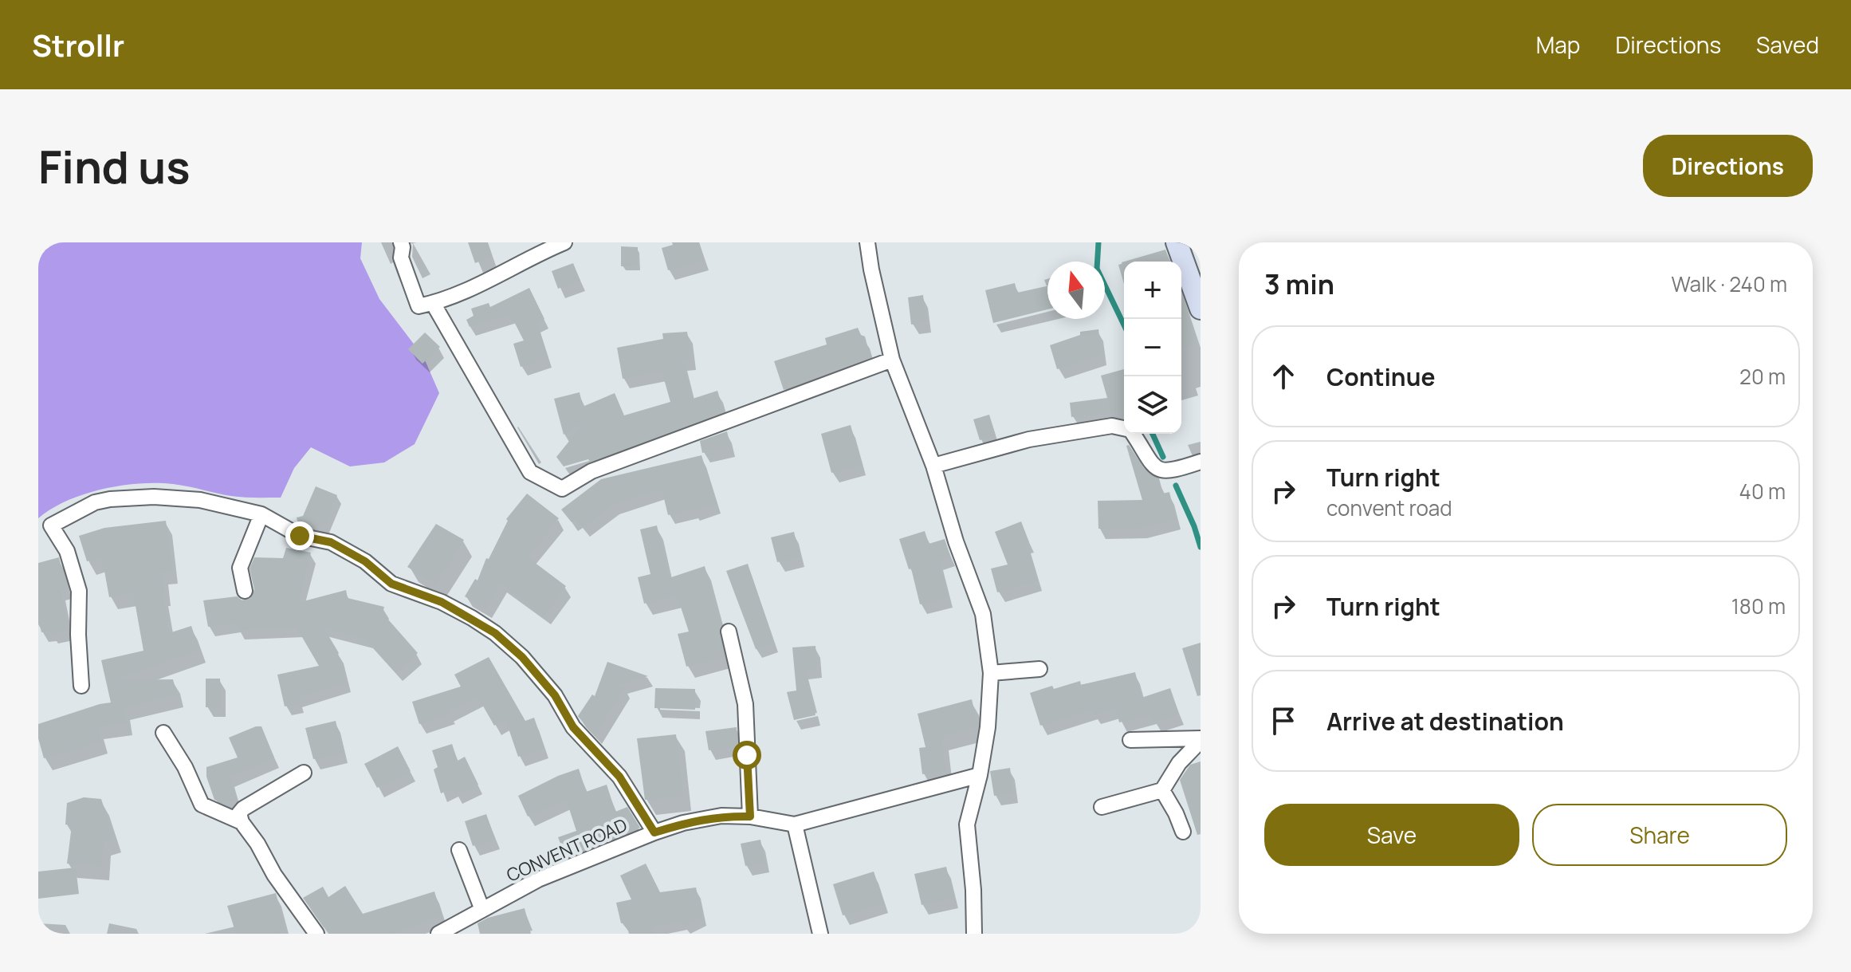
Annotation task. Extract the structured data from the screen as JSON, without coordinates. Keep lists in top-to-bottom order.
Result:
{
  "streets": {
    "street": ["CONVENT ROAD"]
  },
  "north": "top",
  "page": {
    "header": "Strollr",
    "nav": ["Map", "Directions", "Saved"],
    "buttons": [
      "Directions",
      ["Save", "Share"]
    ],
    "title": "Find us",
    "heading": ["3 min", "Walk · 240 m"],
    "map_buttons": ["+", "−"],
    "list": [
      ["Continue", "20 m"],
      ["Turn right", "convent road", "40 m"],
      ["Turn right", "180 m"],
      "Arrive at destination"
    ]
  }
}
